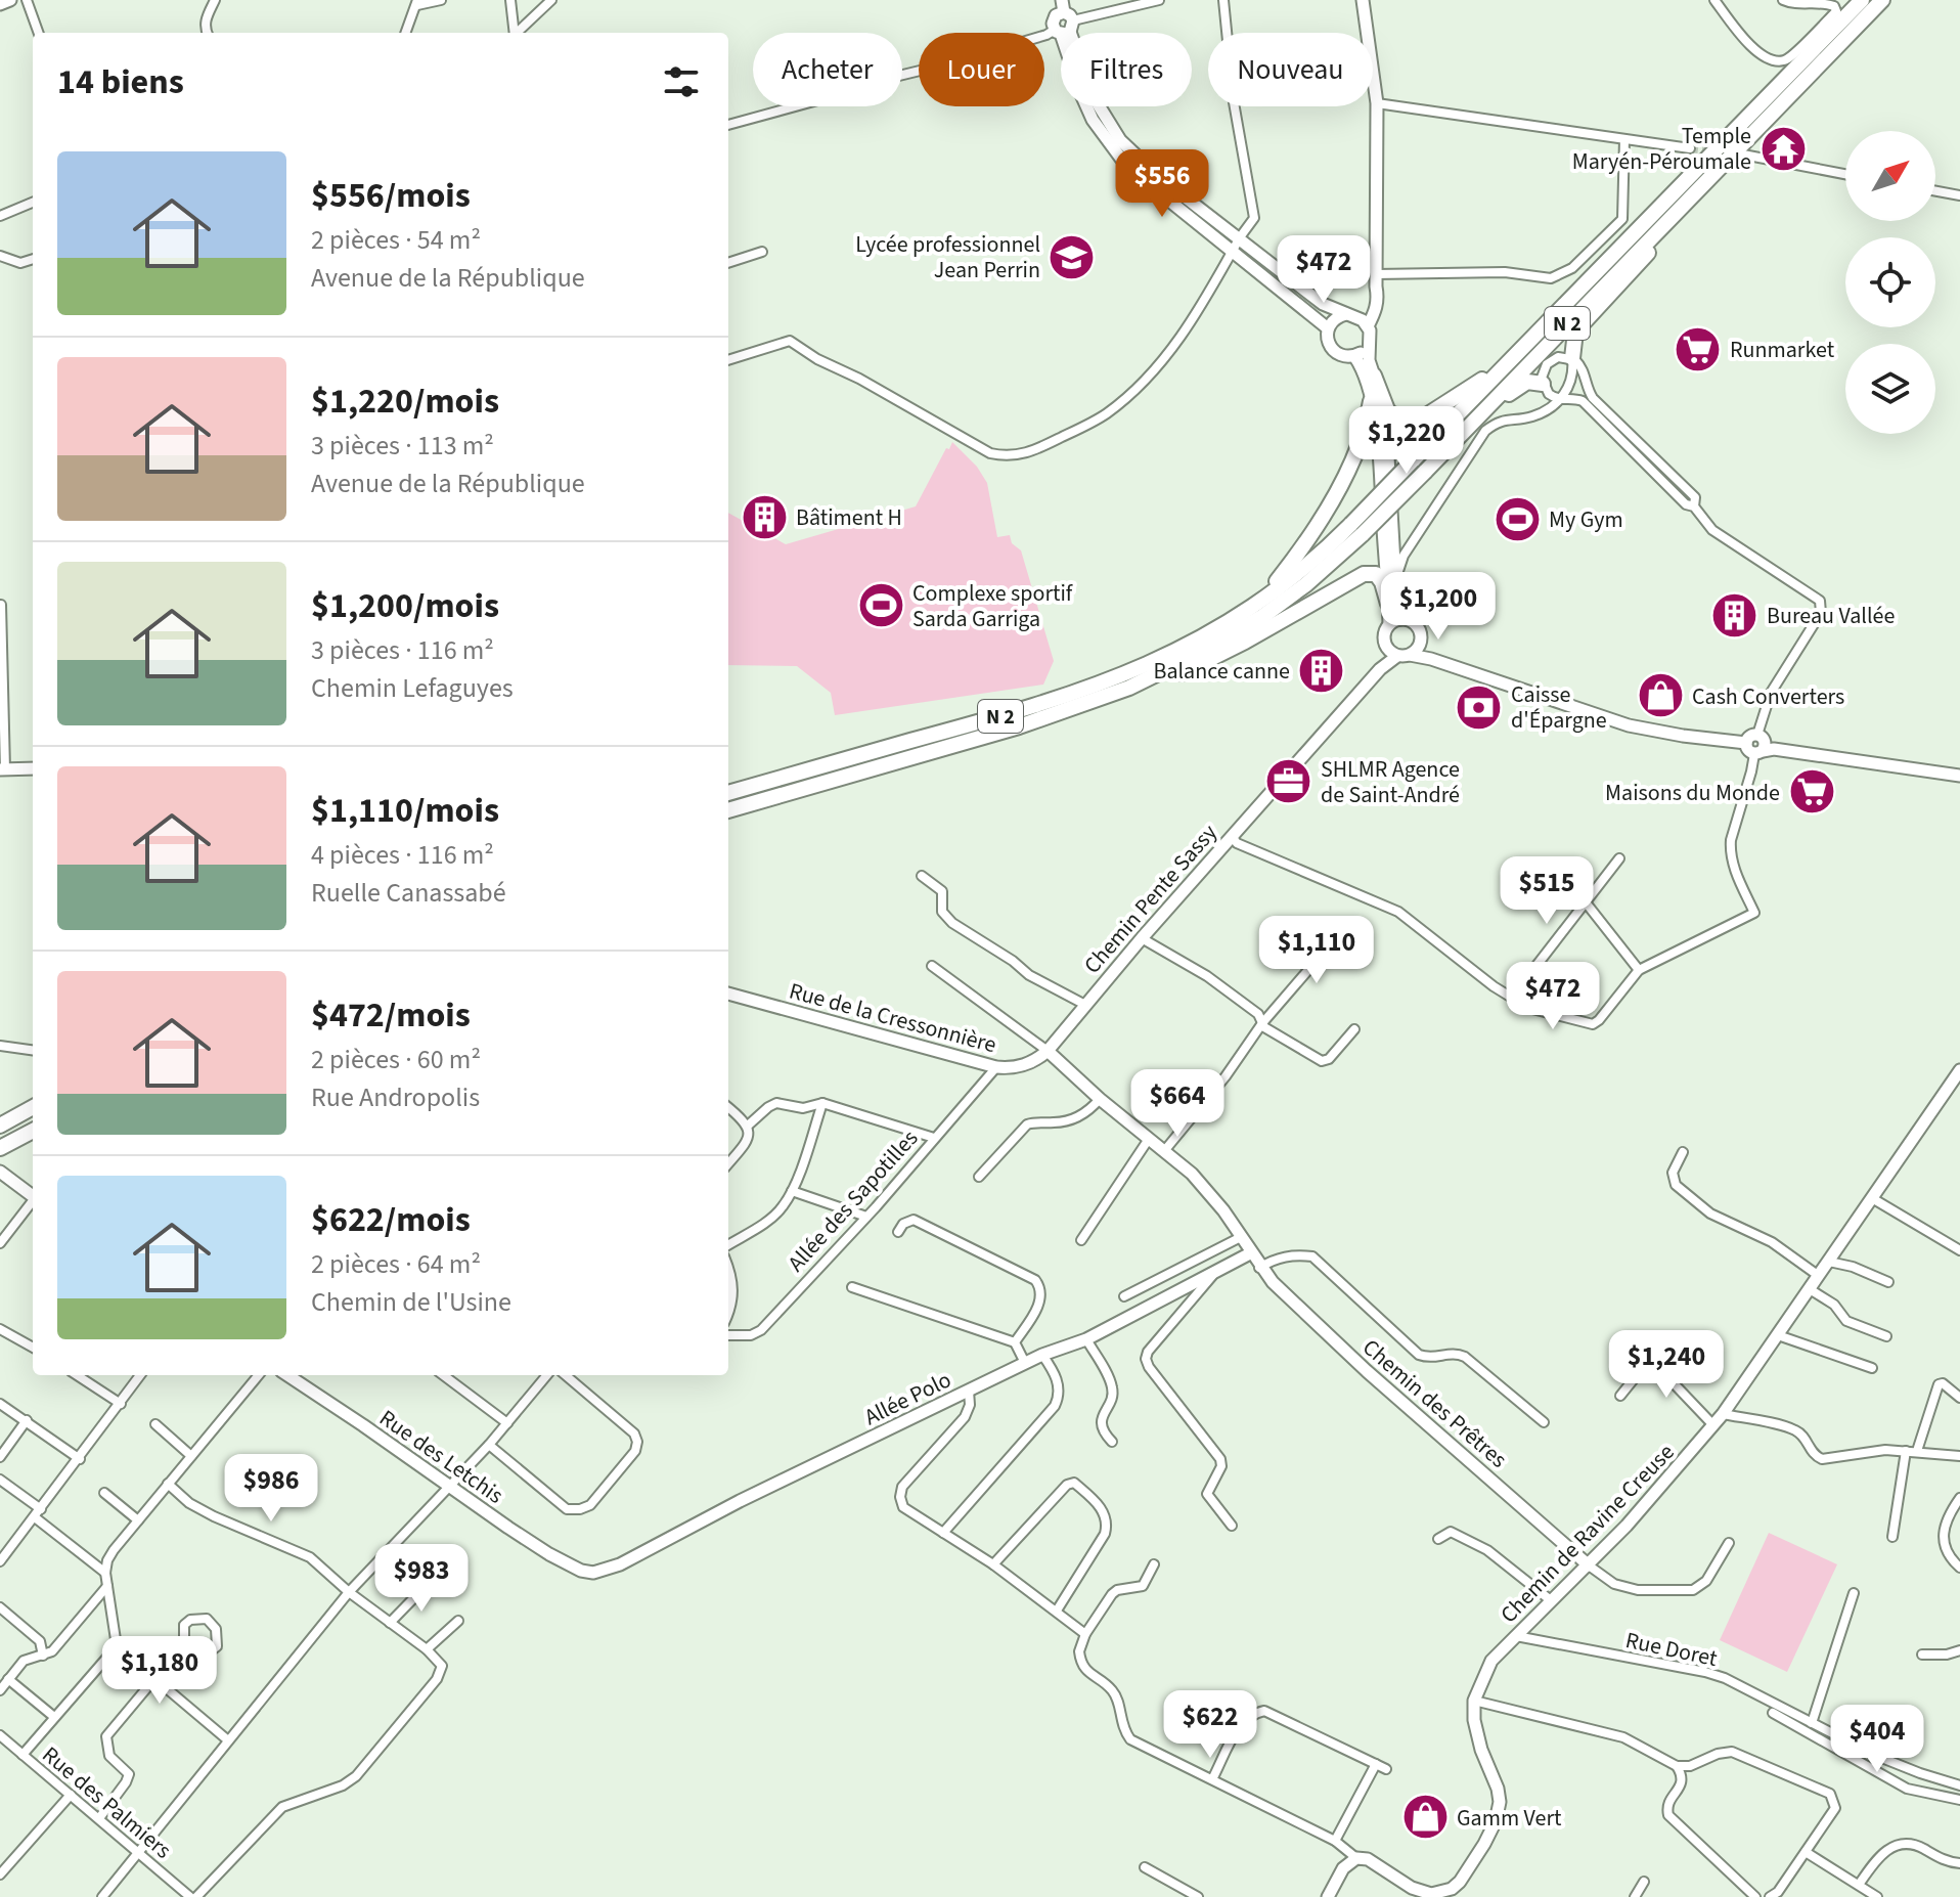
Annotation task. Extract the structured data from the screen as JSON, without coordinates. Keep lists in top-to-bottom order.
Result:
{
  "streets": {
    "highway": ["N 2"],
    "main road": [
      "Chemin Pente Sassy",
      "Rue de la Cressonnière",
      "Allée Polo",
      "Chemin des Prêtres",
      "Rue des Letchis",
      "Chemin de Ravine Creuse"
    ],
    "street": ["Allée des Sapotilles", "Rue Doret", "Rue des Palmiers"]
  },
  "crossings": [
    ["Chemin Pente Sassy", "Rue de la Cressonnière"],
    ["Chemin Pente Sassy", "Chemin des Prêtres"],
    ["Rue de la Cressonnière", "Allée des Sapotilles"],
    ["Rue de la Cressonnière", "Chemin des Prêtres"],
    ["Allée Polo", "Chemin des Prêtres"],
    ["Allée Polo", "Rue des Letchis"],
    ["Chemin des Prêtres", "Chemin de Ravine Creuse"],
    ["Chemin de Ravine Creuse", "Rue Doret"]
  ],
  "places": {
    "temple": ["Temple Maryén-Péroumale"],
    "school or university": ["Lycée professionnel Jean Perrin"],
    "supermarket": ["Runmarket", "Maisons du Monde"],
    "building": ["Bâtiment H", "Bureau Vallée", "Balance canne"],
    "sports": ["My Gym", "Complexe sportif Sarda Garriga"],
    "shop": ["Cash Converters", "Gamm Vert"],
    "bank": ["Caisse d'Épargne"],
    "office": ["SHLMR Agence de Saint-André"]
  },
  "north": "top right",
  "page": {
    "chip": [
      "Acheter",
      "Louer",
      "Filtres",
      "Nouveau"
    ],
    "heading": "14 biens",
    "list": [
      {
        "name": "$556/mois",
        "note": "2 pièces · 54 m² · Avenue de la République"
      },
      {
        "name": "$1,220/mois",
        "note": "3 pièces · 113 m² · Avenue de la République"
      },
      {
        "name": "$1,200/mois",
        "note": "3 pièces · 116 m² · Chemin Lefaguyes"
      },
      {
        "name": "$1,110/mois",
        "note": "4 pièces · 116 m² · Ruelle Canassabé"
      },
      {
        "name": "$472/mois",
        "note": "2 pièces · 60 m² · Rue Andropolis"
      },
      {
        "name": "$622/mois",
        "note": "2 pièces · 64 m² · Chemin de l'Usine"
      }
    ],
    "price": [
      "$556",
      "$472",
      "$1,220",
      "$1,200",
      "$515",
      "$1,110",
      "$472",
      "$664",
      "$1,240",
      "$986",
      "$983",
      "$1,180",
      "$622",
      "$404"
    ]
  }
}
